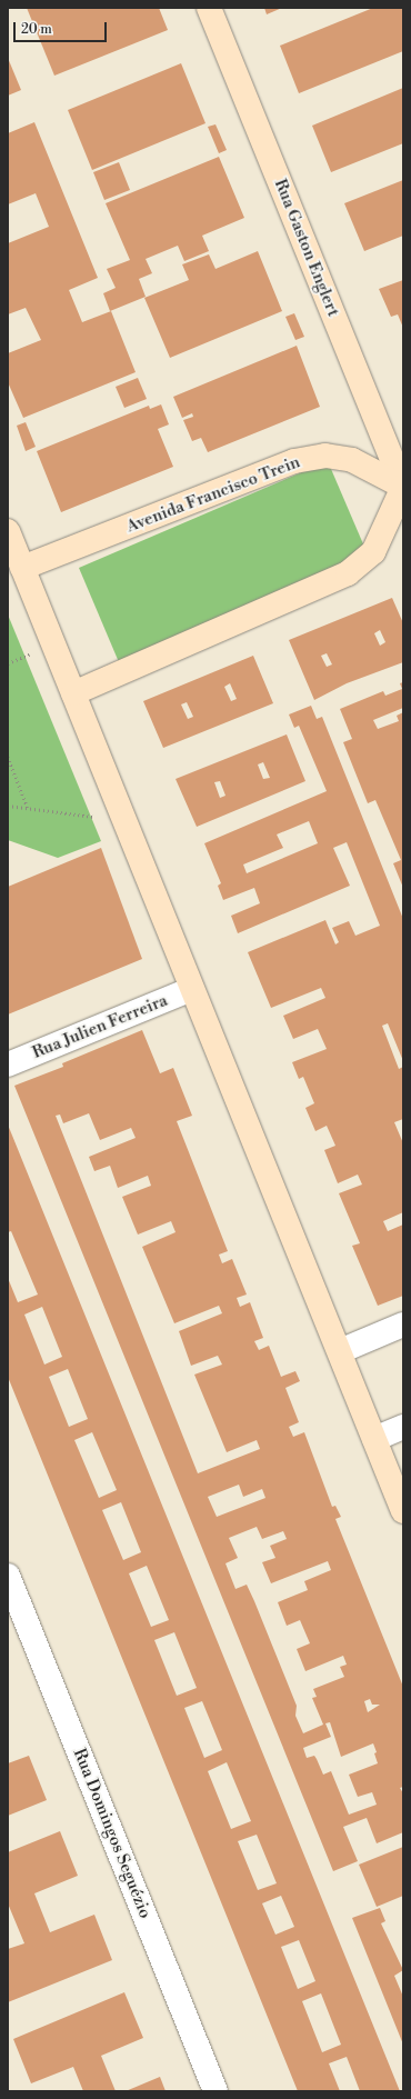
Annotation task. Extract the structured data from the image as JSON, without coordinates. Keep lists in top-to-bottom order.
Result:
{
  "streets": {
    "street": [
      "Rua Gaston Englert",
      "Avenida Francisco Trein",
      "Rua Julien Ferreira",
      "Rua Domingos Seguézio"
    ]
  },
  "crossings": [
    ["Rua Gaston Englert", "Avenida Francisco Trein"]
  ],
  "scale_bar": "20 m"
}
